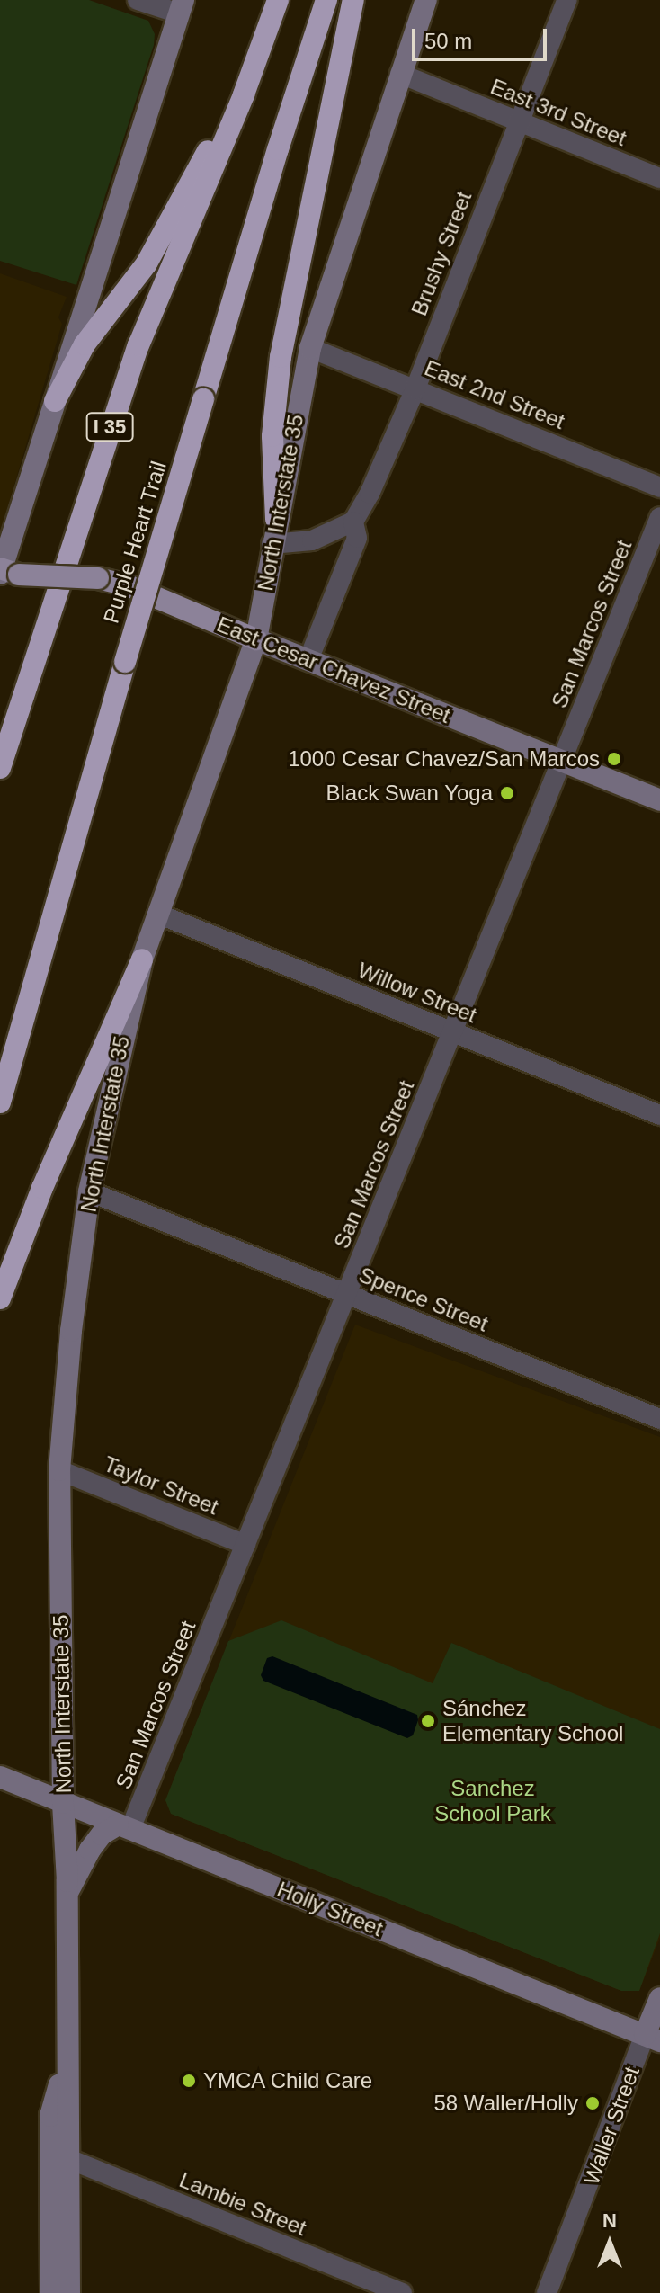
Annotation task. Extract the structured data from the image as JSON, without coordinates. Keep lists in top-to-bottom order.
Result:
{
  "streets": {
    "highway": ["I 35", "Purple Heart Trail"],
    "main road": [
      "North Interstate 35",
      "East Cesar Chavez Street",
      "Holly Street",
      "Waller Street"
    ],
    "street": [
      "East 3rd Street",
      "Brushy Street",
      "East 2nd Street",
      "San Marcos Street",
      "Willow Street",
      "Spence Street",
      "Taylor Street",
      "Lambie Street"
    ]
  },
  "crossings": [
    ["East 3rd Street", "Brushy Street"],
    ["East 3rd Street", "North Interstate 35"],
    ["Brushy Street", "East 2nd Street"],
    ["Brushy Street", "East Cesar Chavez Street"],
    ["East 2nd Street", "North Interstate 35"],
    ["North Interstate 35", "East Cesar Chavez Street"],
    ["North Interstate 35", "Willow Street"],
    ["North Interstate 35", "Spence Street"],
    ["North Interstate 35", "Taylor Street"],
    ["North Interstate 35", "Holly Street"],
    ["North Interstate 35", "Lambie Street"],
    ["San Marcos Street", "East Cesar Chavez Street"],
    ["San Marcos Street", "Willow Street"],
    ["San Marcos Street", "Spence Street"],
    ["San Marcos Street", "Taylor Street"],
    ["San Marcos Street", "Holly Street"],
    ["Holly Street", "Waller Street"]
  ],
  "parks": ["Sanchez School Park"],
  "places": [
    "1000 Cesar Chavez/San Marcos",
    "Black Swan Yoga",
    "Sánchez Elementary School",
    "YMCA Child Care",
    "58 Waller/Holly"
  ],
  "scale_bar": "50 m",
  "north": "top"
}
